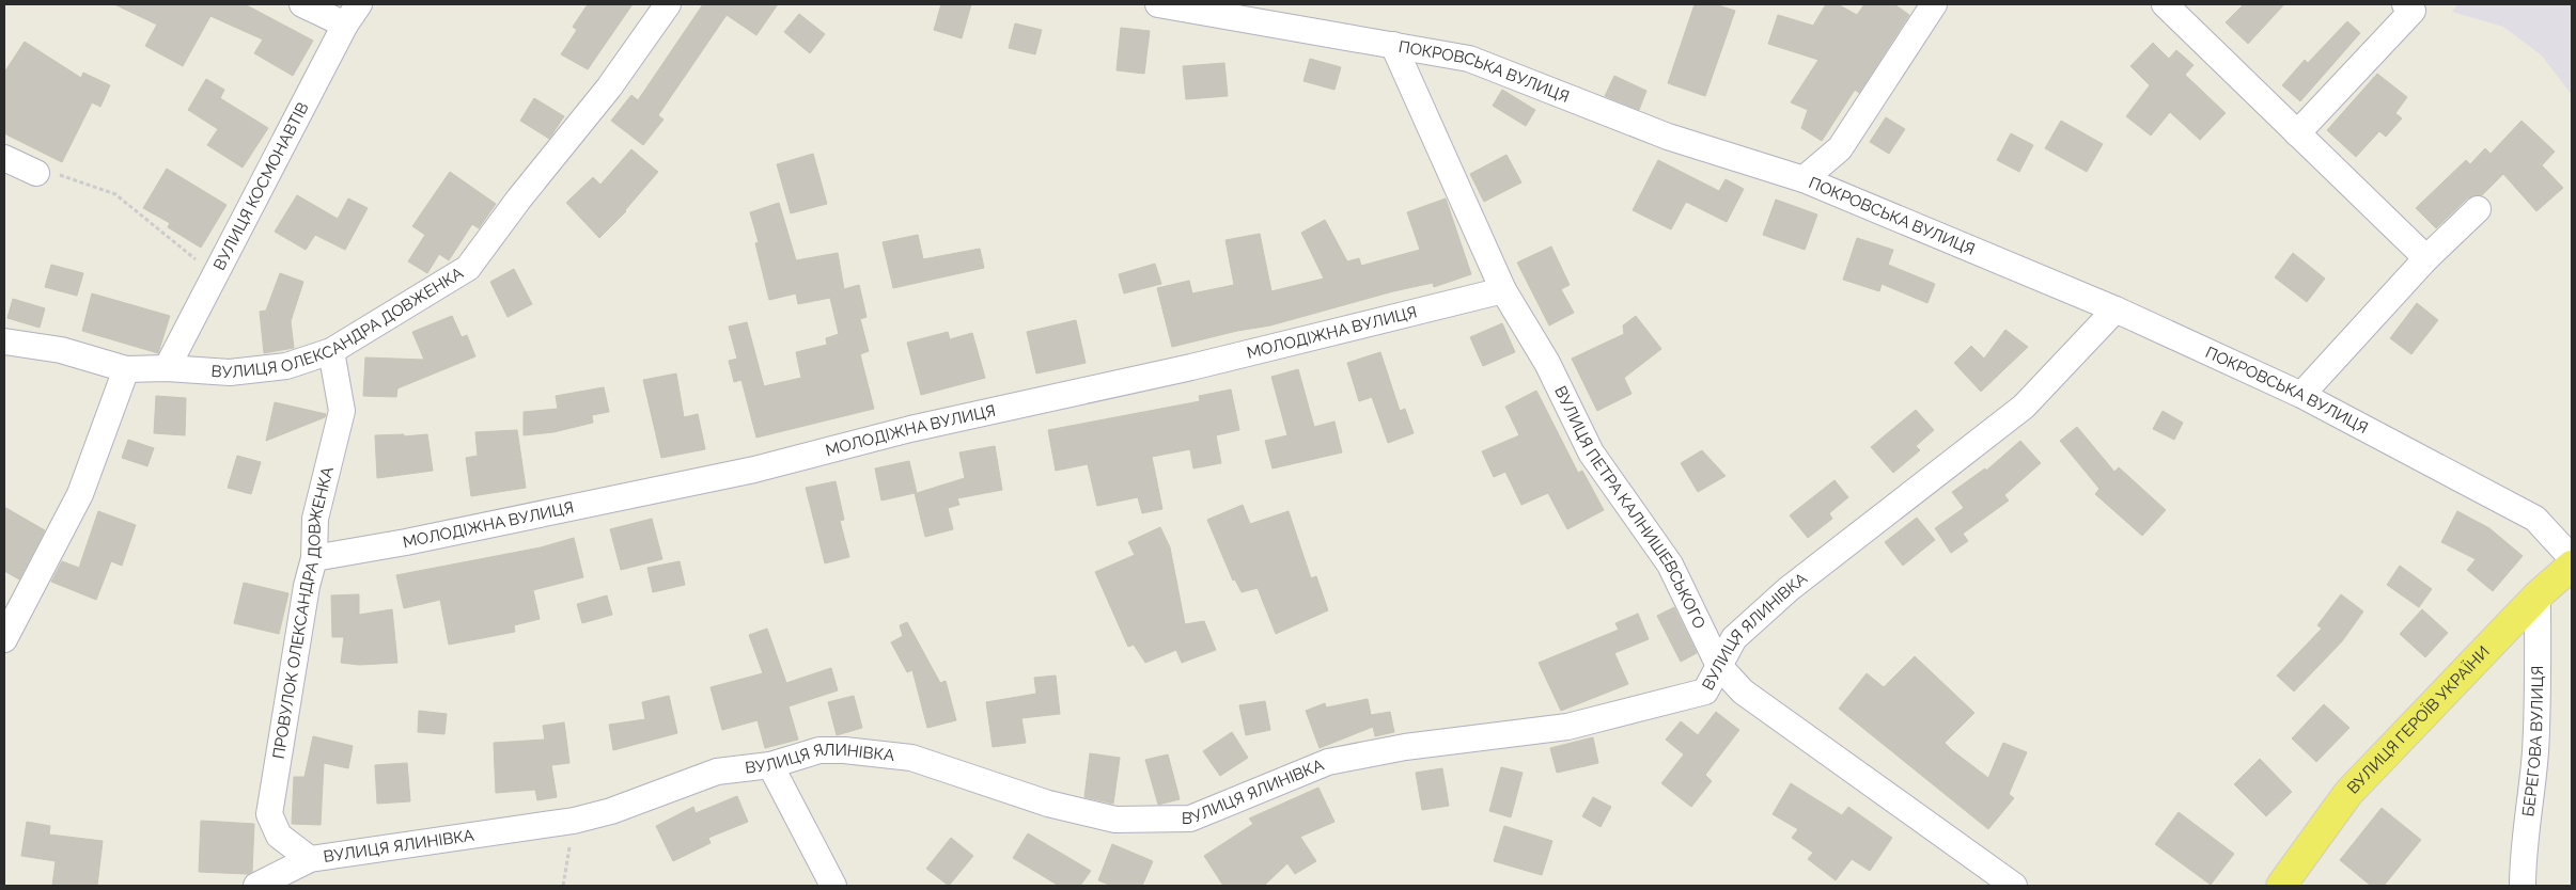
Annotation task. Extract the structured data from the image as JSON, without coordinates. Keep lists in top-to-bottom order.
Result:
{
  "streets": {
    "main road": ["ВУЛИЦЯ ГЕРОЇВ УКРАЇНИ"],
    "street": [
      "ПОКРОВСЬКА ВУЛИЦЯ",
      "ВУЛИЦЯ КОСМОНАВТІВ",
      "ВУЛИЦЯ ОЛЕКСАНДРА ДОВЖЕНКА",
      "МОЛОДІЖНА ВУЛИЦЯ",
      "ВУЛИЦЯ ПЕТРА КАЛНИШЕВСЬКОГО",
      "ПРОВУЛОК ОЛЕКСАНДРА ДОВЖЕНКА",
      "ВУЛИЦЯ ЯЛИНІВКА",
      "БЕРЕГОВА ВУЛИЦЯ"
    ]
  },
  "crossings": [
    ["ПОКРОВСЬКА ВУЛИЦЯ", "ВУЛИЦЯ ПЕТРА КАЛНИШЕВСЬКОГО"],
    ["ПОКРОВСЬКА ВУЛИЦЯ", "ВУЛИЦЯ ЯЛИНІВКА"],
    ["ВУЛИЦЯ КОСМОНАВТІВ", "ВУЛИЦЯ ОЛЕКСАНДРА ДОВЖЕНКА"],
    ["ВУЛИЦЯ ОЛЕКСАНДРА ДОВЖЕНКА", "ПРОВУЛОК ОЛЕКСАНДРА ДОВЖЕНКА"],
    ["МОЛОДІЖНА ВУЛИЦЯ", "ВУЛИЦЯ ПЕТРА КАЛНИШЕВСЬКОГО"],
    ["МОЛОДІЖНА ВУЛИЦЯ", "ПРОВУЛОК ОЛЕКСАНДРА ДОВЖЕНКА"],
    ["ВУЛИЦЯ ПЕТРА КАЛНИШЕВСЬКОГО", "ВУЛИЦЯ ЯЛИНІВКА"],
    ["ПРОВУЛОК ОЛЕКСАНДРА ДОВЖЕНКА", "ВУЛИЦЯ ЯЛИНІВКА"],
    ["ВУЛИЦЯ ГЕРОЇВ УКРАЇНИ", "БЕРЕГОВА ВУЛИЦЯ"]
  ]
}
